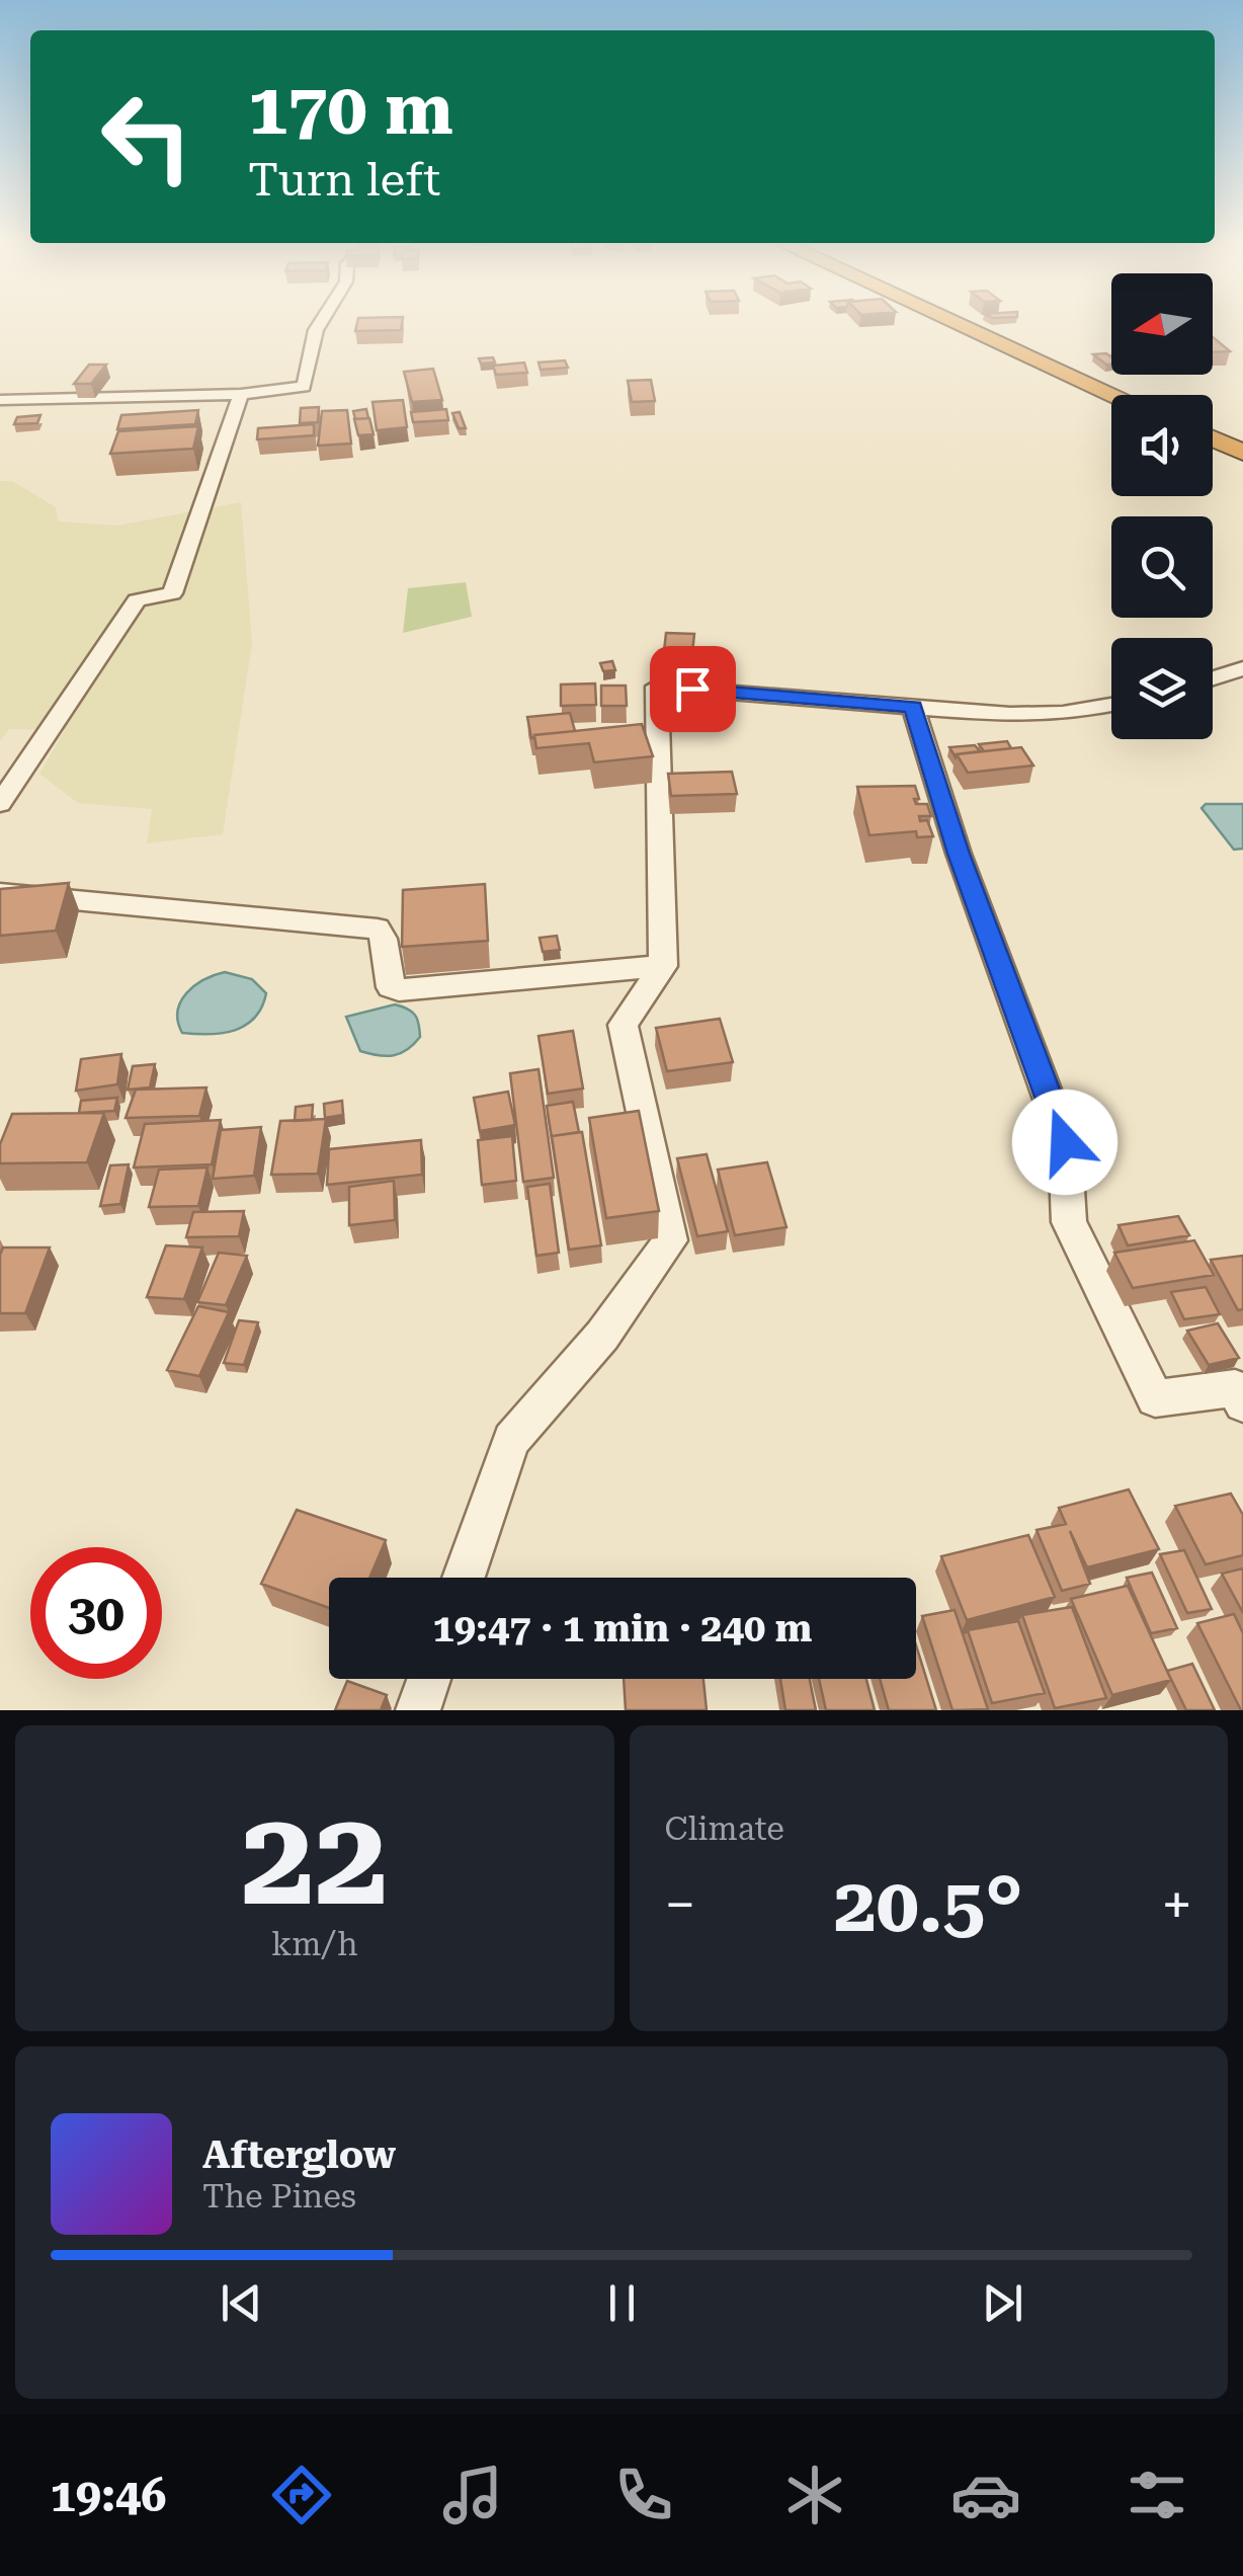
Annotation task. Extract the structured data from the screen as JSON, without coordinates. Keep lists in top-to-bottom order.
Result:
{
  "north": "left",
  "page": {
    "turn": ["170 m", "Turn left"],
    "limit": "30",
    "trip": "19:47 · 1 min · 240 m",
    "tile": [
      ["22", "km/h"],
      "Climate"
    ],
    "heat": ["−", "20.5°", "+"],
    "song": ["Afterglow", "The Pines"],
    "tabs": "19:46"
  }
}
